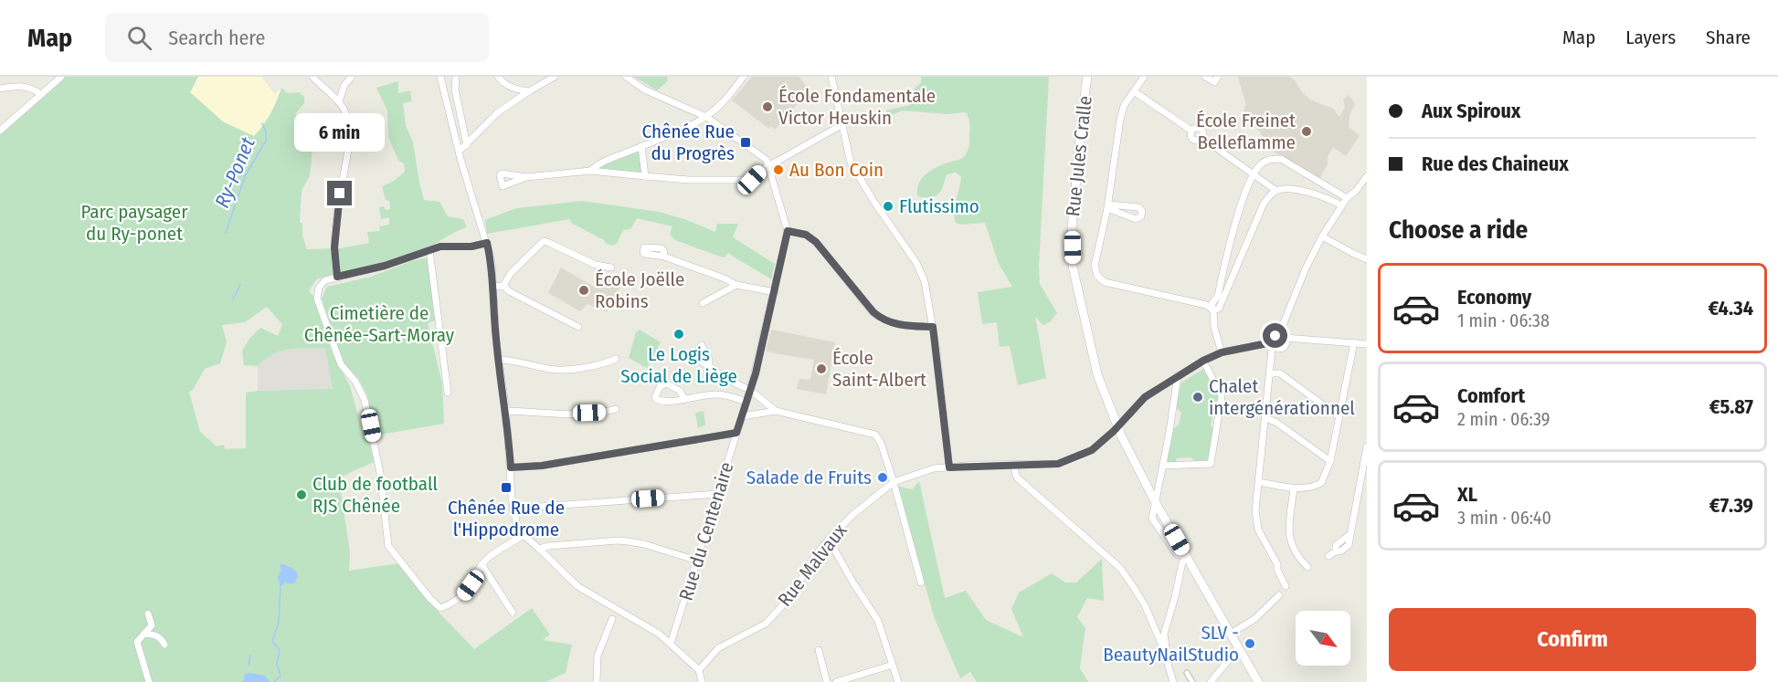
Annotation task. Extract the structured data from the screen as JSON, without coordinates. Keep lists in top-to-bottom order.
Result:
{
  "streets": {
    "street": ["Rue Jules Cralle", "Rue du Centenaire", "Rue Malvaux"]
  },
  "crossings": [
    ["Rue Jules Cralle", "Rue Malvaux"]
  ],
  "water": ["Ry-Ponet"],
  "parks": ["Parc paysager du Ry-ponet", "Cimetière de Chênée-Sart-Moray"],
  "places": {
    "other": [
      "École Fondamentale Victor Heuskin",
      "École Freinet Belleflamme",
      "Au Bon Coin",
      "Flutissimo",
      "École Joëlle Robins",
      "Le Logis Social de Liège",
      "École Saint-Albert",
      "Chalet intergénérationnel",
      "Salade de Fruits",
      "Club de football RJS Chênée",
      "SLV - BeautyNailStudio"
    ],
    "transit": ["Chênée Rue du Progrès", "Chênée Rue de l'Hippodrome"]
  },
  "north": "bottom right",
  "page": {
    "header": "Map",
    "search": "Search here",
    "nav": ["Map", "Layers", "Share"],
    "banner": ["Aux Spiroux", "Rue des Chaineux"],
    "bubble": "6 min",
    "heading": "Choose a ride",
    "list": [
      {
        "name": "Economy",
        "note": "1 min · 06:38",
        "value": "€4.34"
      },
      {
        "name": "Comfort",
        "note": "2 min · 06:39",
        "value": "€5.87"
      },
      {
        "name": "XL",
        "note": "3 min · 06:40",
        "value": "€7.39"
      }
    ],
    "buttons": "Confirm"
  }
}
